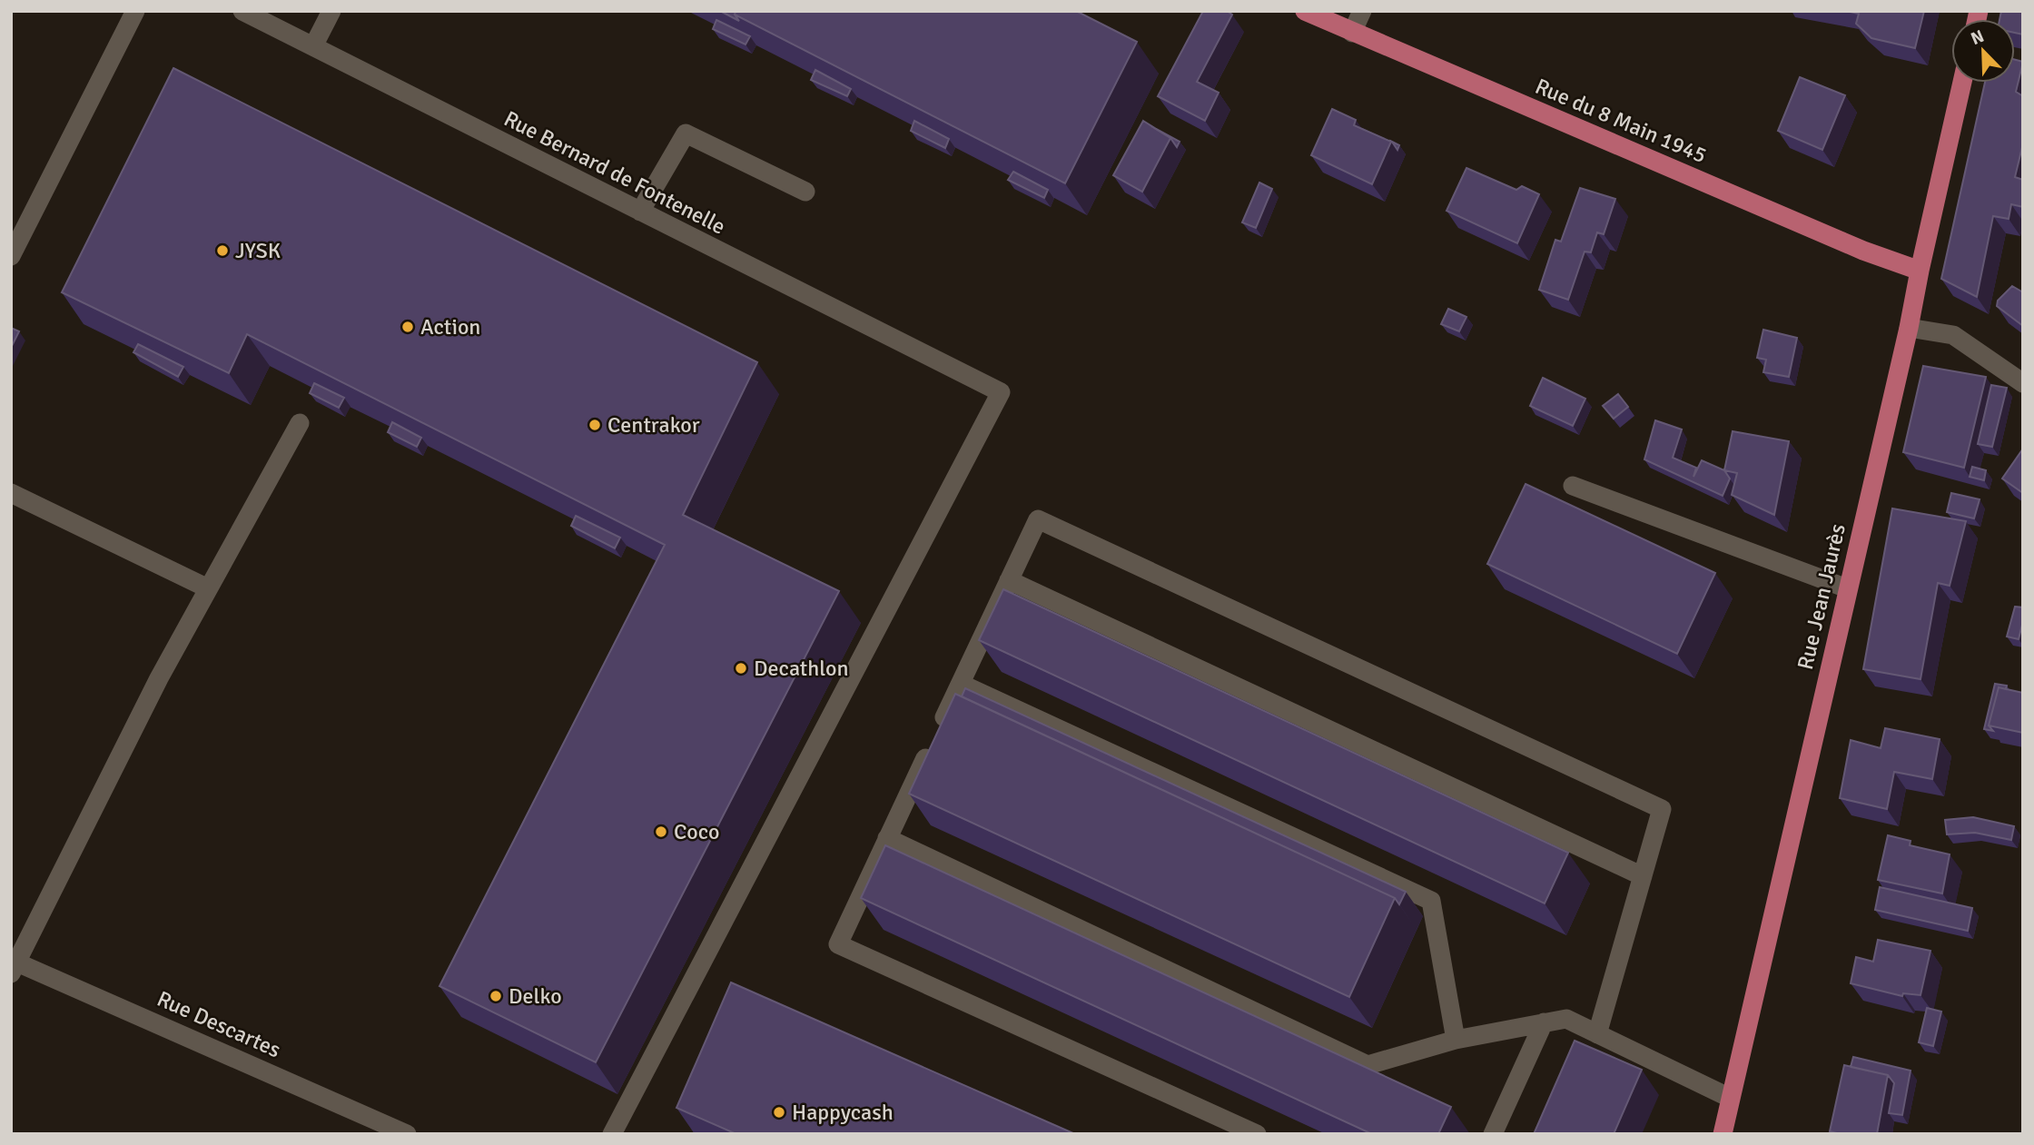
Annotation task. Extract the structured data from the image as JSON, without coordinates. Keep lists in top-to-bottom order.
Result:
{
  "streets": {
    "main road": ["Rue du 8 Main 1945", "Rue Jean Jaurès"],
    "street": ["Rue Bernard de Fontenelle", "Rue Descartes"]
  },
  "crossings": [
    ["Rue du 8 Main 1945", "Rue Jean Jaurès"]
  ],
  "places": [
    "JYSK",
    "Action",
    "Centrakor",
    "Decathlon",
    "Coco",
    "Delko",
    "Happycash"
  ],
  "north": "top left"
}
